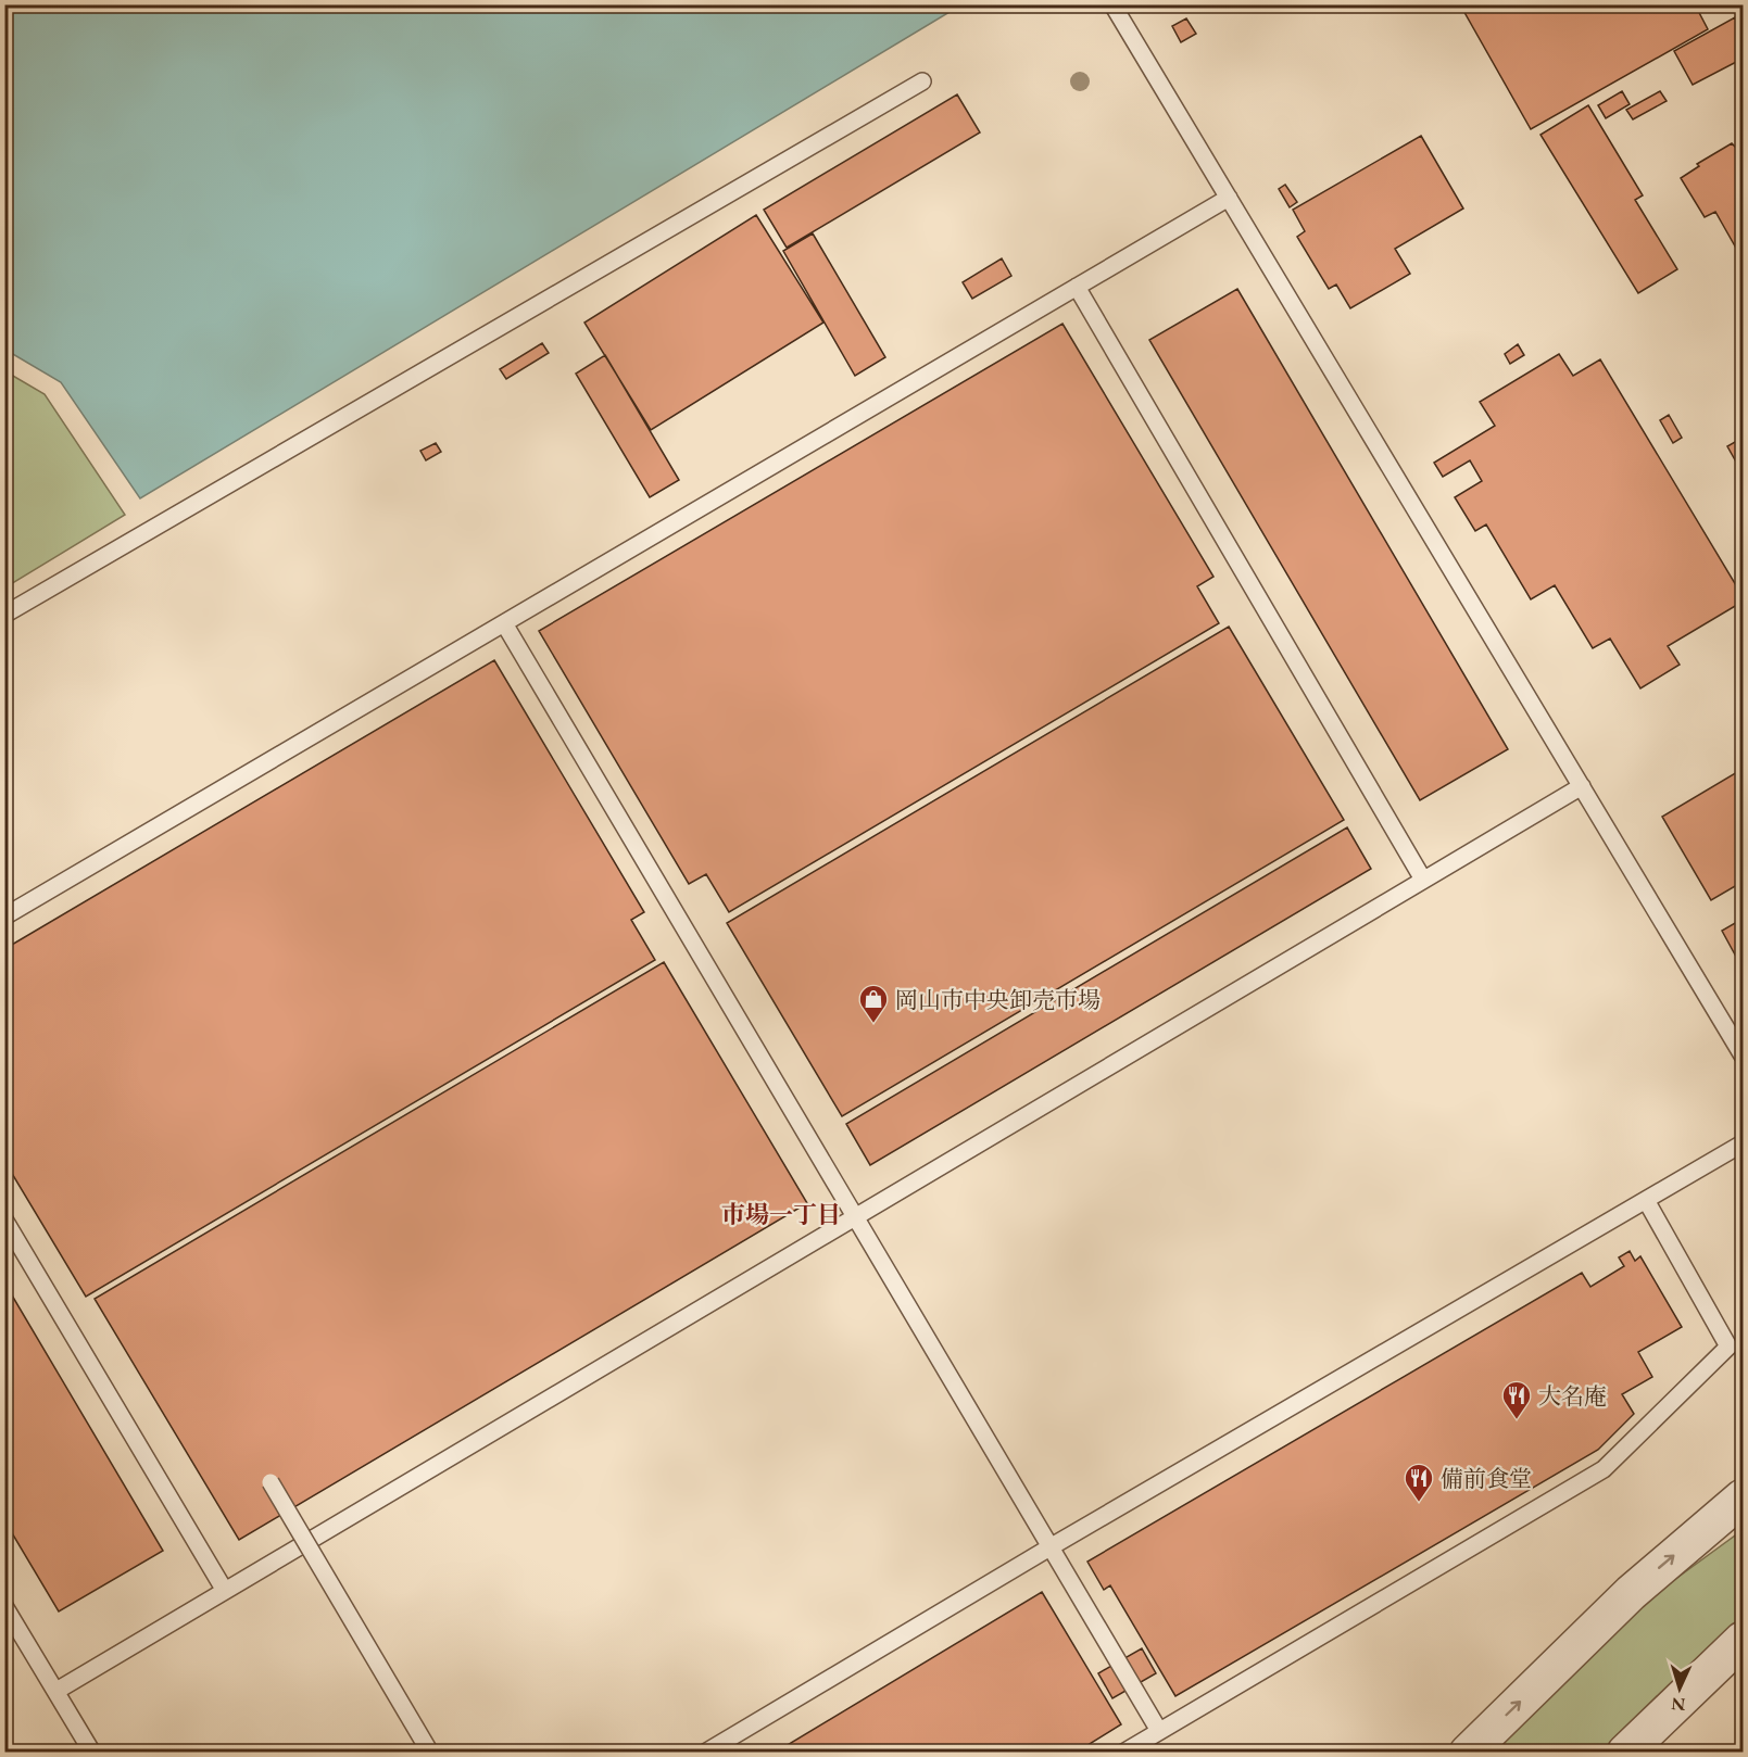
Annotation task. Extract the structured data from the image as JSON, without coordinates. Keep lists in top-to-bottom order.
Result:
{
  "districts": ["市場一丁目"],
  "places": {
    "shop": ["岡山市中央卸売市場"],
    "restaurant": ["大名庵", "備前食堂"]
  },
  "north": "bottom"
}
